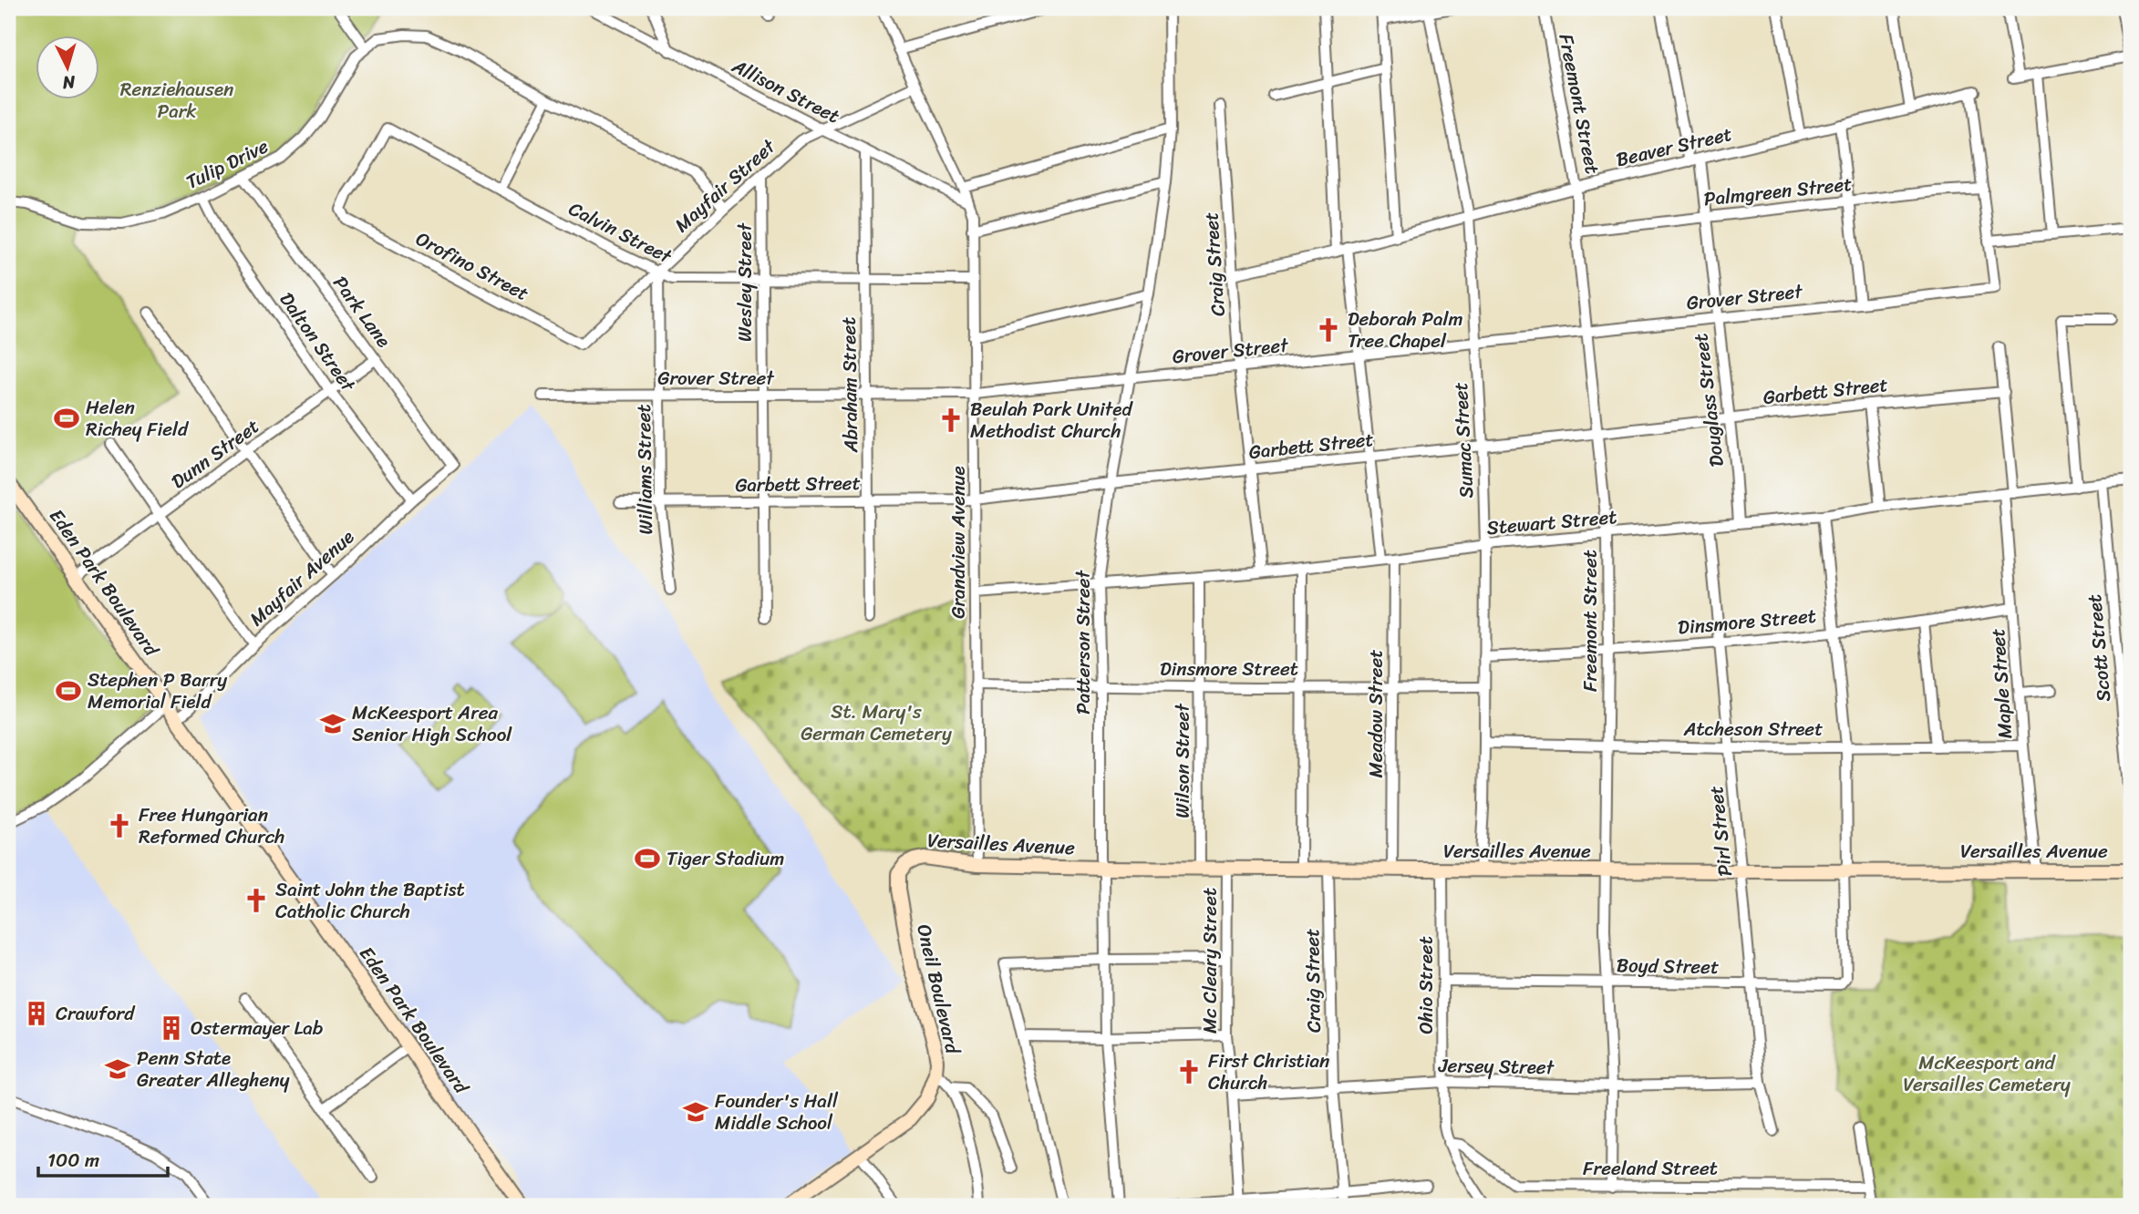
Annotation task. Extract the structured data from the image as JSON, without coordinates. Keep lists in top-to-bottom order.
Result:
{
  "streets": {
    "street": [
      "Allison Street",
      "Freemont Street",
      "Beaver Street",
      "Tulip Drive",
      "Mayfair Street",
      "Palmgreen Street",
      "Calvin Street",
      "Craig Street",
      "Orofino Street",
      "Wesley Street",
      "Grover Street",
      "Park Lane",
      "Dalton Street",
      "Abraham Street",
      "Garbett Street",
      "Douglass Street",
      "Sumac Street",
      "Dunn Street",
      "Williams Street",
      "Stewart Street",
      "Grandview Avenue",
      "Mayfair Avenue",
      "Eden Park Boulevard",
      "Dinsmore Street",
      "Patterson Street",
      "Scott Street",
      "Maple Street",
      "Meadow Street",
      "Atcheson Street",
      "Wilson Street",
      "Pirl Street",
      "Versailles Avenue",
      "Mc Cleary Street",
      "Boyd Street",
      "Ohio Street",
      "Oneil Boulevard",
      "Jersey Street",
      "Freeland Street"
    ]
  },
  "crossings": [
    ["Allison Street", "Mayfair Street"],
    ["Allison Street", "Abraham Street"],
    ["Allison Street", "Grandview Avenue"],
    ["Freemont Street", "Beaver Street"],
    ["Freemont Street", "Palmgreen Street"],
    ["Freemont Street", "Grover Street"],
    ["Freemont Street", "Garbett Street"],
    ["Freemont Street", "Stewart Street"],
    ["Freemont Street", "Dinsmore Street"],
    ["Freemont Street", "Atcheson Street"],
    ["Freemont Street", "Versailles Avenue"],
    ["Freemont Street", "Boyd Street"],
    ["Freemont Street", "Jersey Street"],
    ["Freemont Street", "Freeland Street"],
    ["Beaver Street", "Palmgreen Street"],
    ["Beaver Street", "Craig Street"],
    ["Beaver Street", "Douglass Street"],
    ["Beaver Street", "Sumac Street"],
    ["Tulip Drive", "Wesley Street"],
    ["Tulip Drive", "Park Lane"],
    ["Tulip Drive", "Dalton Street"],
    ["Mayfair Street", "Calvin Street"],
    ["Mayfair Street", "Orofino Street"],
    ["Mayfair Street", "Wesley Street"],
    ["Mayfair Street", "Williams Street"],
    ["Mayfair Street", "Grandview Avenue"],
    ["Palmgreen Street", "Douglass Street"],
    ["Calvin Street", "Orofino Street"],
    ["Calvin Street", "Wesley Street"],
    ["Calvin Street", "Abraham Street"],
    ["Calvin Street", "Williams Street"],
    ["Calvin Street", "Grandview Avenue"],
    ["Craig Street", "Grover Street"],
    ["Craig Street", "Garbett Street"],
    ["Craig Street", "Stewart Street"],
    ["Craig Street", "Versailles Avenue"],
    ["Craig Street", "Jersey Street"],
    ["Wesley Street", "Grover Street"],
    ["Wesley Street", "Garbett Street"],
    ["Grover Street", "Abraham Street"],
    ["Grover Street", "Douglass Street"],
    ["Grover Street", "Sumac Street"],
    ["Grover Street", "Williams Street"],
    ["Grover Street", "Grandview Avenue"],
    ["Grover Street", "Patterson Street"],
    ["Park Lane", "Dunn Street"],
    ["Park Lane", "Mayfair Avenue"],
    ["Dalton Street", "Dunn Street"],
    ["Dalton Street", "Mayfair Avenue"],
    ["Abraham Street", "Garbett Street"],
    ["Garbett Street", "Douglass Street"],
    ["Garbett Street", "Sumac Street"],
    ["Garbett Street", "Williams Street"],
    ["Garbett Street", "Grandview Avenue"],
    ["Garbett Street", "Patterson Street"],
    ["Garbett Street", "Maple Street"],
    ["Douglass Street", "Stewart Street"],
    ["Sumac Street", "Stewart Street"],
    ["Sumac Street", "Dinsmore Street"],
    ["Sumac Street", "Atcheson Street"],
    ["Sumac Street", "Versailles Avenue"],
    ["Dunn Street", "Eden Park Boulevard"],
    ["Stewart Street", "Grandview Avenue"],
    ["Stewart Street", "Patterson Street"],
    ["Stewart Street", "Scott Street"],
    ["Stewart Street", "Maple Street"],
    ["Stewart Street", "Meadow Street"],
    ["Stewart Street", "Wilson Street"],
    ["Stewart Street", "Pirl Street"],
    ["Stewart Street", "Boyd Street"],
    ["Grandview Avenue", "Dinsmore Street"],
    ["Grandview Avenue", "Versailles Avenue"],
    ["Mayfair Avenue", "Eden Park Boulevard"],
    ["Dinsmore Street", "Patterson Street"],
    ["Dinsmore Street", "Maple Street"],
    ["Dinsmore Street", "Meadow Street"],
    ["Dinsmore Street", "Wilson Street"],
    ["Dinsmore Street", "Pirl Street"],
    ["Dinsmore Street", "Boyd Street"],
    ["Patterson Street", "Versailles Avenue"],
    ["Maple Street", "Atcheson Street"],
    ["Maple Street", "Versailles Avenue"],
    ["Meadow Street", "Versailles Avenue"],
    ["Atcheson Street", "Pirl Street"],
    ["Atcheson Street", "Boyd Street"],
    ["Wilson Street", "Versailles Avenue"],
    ["Pirl Street", "Versailles Avenue"],
    ["Pirl Street", "Boyd Street"],
    ["Pirl Street", "Jersey Street"],
    ["Versailles Avenue", "Mc Cleary Street"],
    ["Versailles Avenue", "Boyd Street"],
    ["Versailles Avenue", "Ohio Street"],
    ["Versailles Avenue", "Oneil Boulevard"],
    ["Mc Cleary Street", "Jersey Street"],
    ["Boyd Street", "Ohio Street"],
    ["Ohio Street", "Jersey Street"],
    ["Ohio Street", "Freeland Street"]
  ],
  "parks": ["Renziehausen Park", "St. Mary's German Cemetery", "McKeesport and Versailles Cemetery"],
  "places": {
    "church": [
      "Deborah Palm Tree Chapel",
      "Beulah Park United Methodist Church",
      "Free Hungarian Reformed Church",
      "Saint John the Baptist Catholic Church",
      "First Christian Church"
    ],
    "sports": ["Helen Richey Field", "Stephen P Barry Memorial Field", "Tiger Stadium"],
    "school or university": ["McKeesport Area Senior High School", "Penn State Greater Allegheny", "Founder's Hall Middle School"],
    "building": ["Crawford", "Ostermayer Lab"]
  },
  "scale_bar": "100 m",
  "north": "bottom"
}
